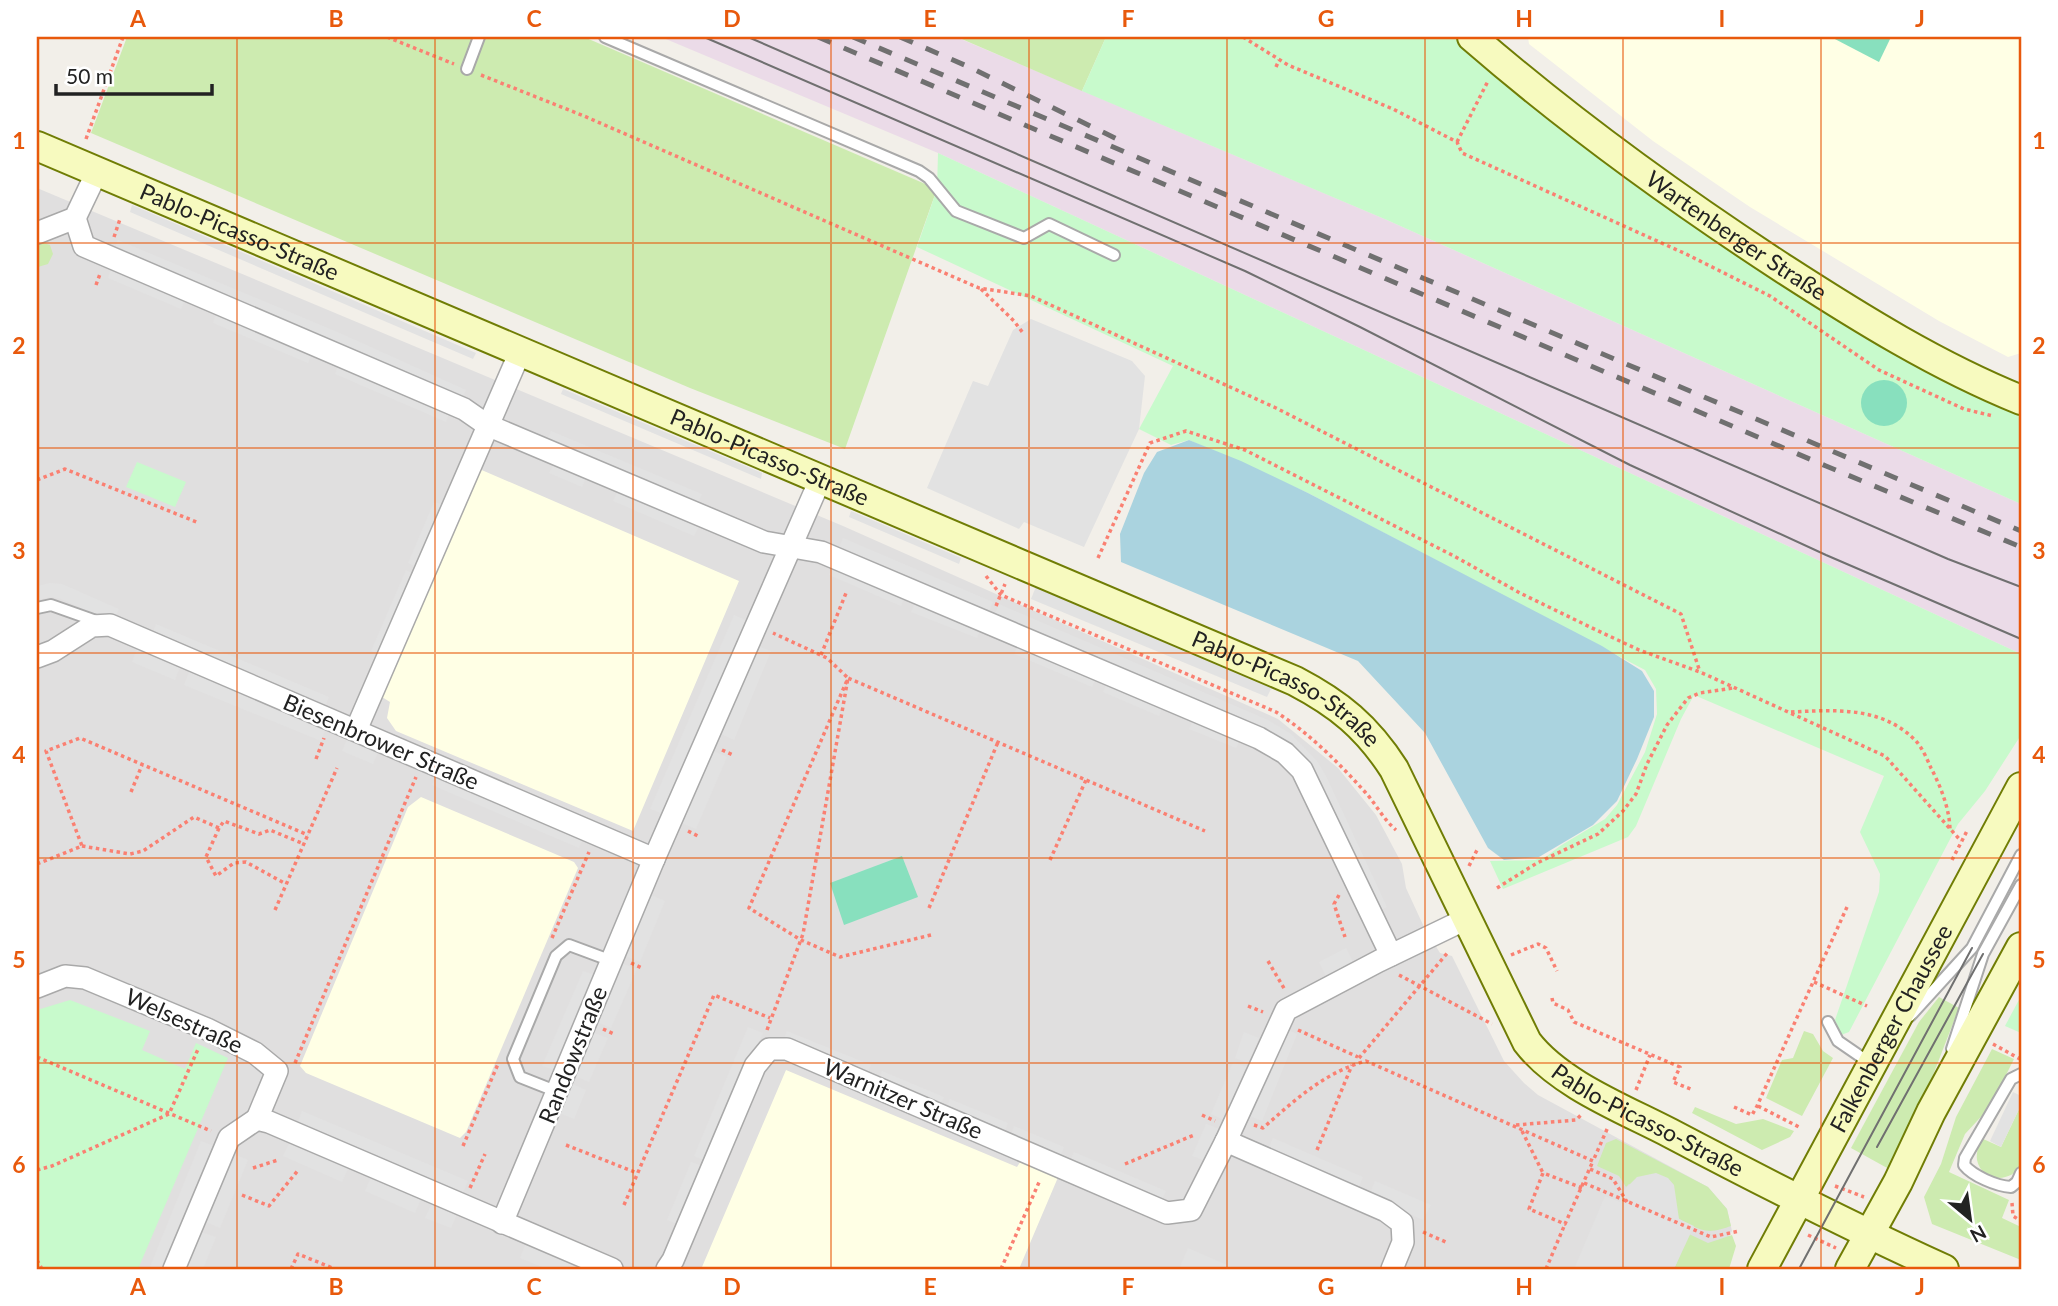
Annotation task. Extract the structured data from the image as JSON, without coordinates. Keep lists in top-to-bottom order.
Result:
{
  "streets": {
    "main road": ["Pablo-Picasso-Straße", "Wartenberger Straße", "Falkenberger Chaussee"],
    "street": [
      "Biesenbrower Straße",
      "Welsestraße",
      "Randowstraße",
      "Warnitzer Straße"
    ]
  },
  "crossings": [
    ["Pablo-Picasso-Straße", "Falkenberger Chaussee"],
    ["Pablo-Picasso-Straße", "Randowstraße"],
    ["Pablo-Picasso-Straße", "Warnitzer Straße"],
    ["Biesenbrower Straße", "Randowstraße"]
  ],
  "scale_bar": "50 m",
  "north": "bottom right",
  "grid": {
    "columns": [
      "A",
      "B",
      "C",
      "D",
      "E",
      "F",
      "G",
      "H",
      "I",
      "J"
    ],
    "rows": [
      "1",
      "2",
      "3",
      "4",
      "5",
      "6"
    ]
  }
}
